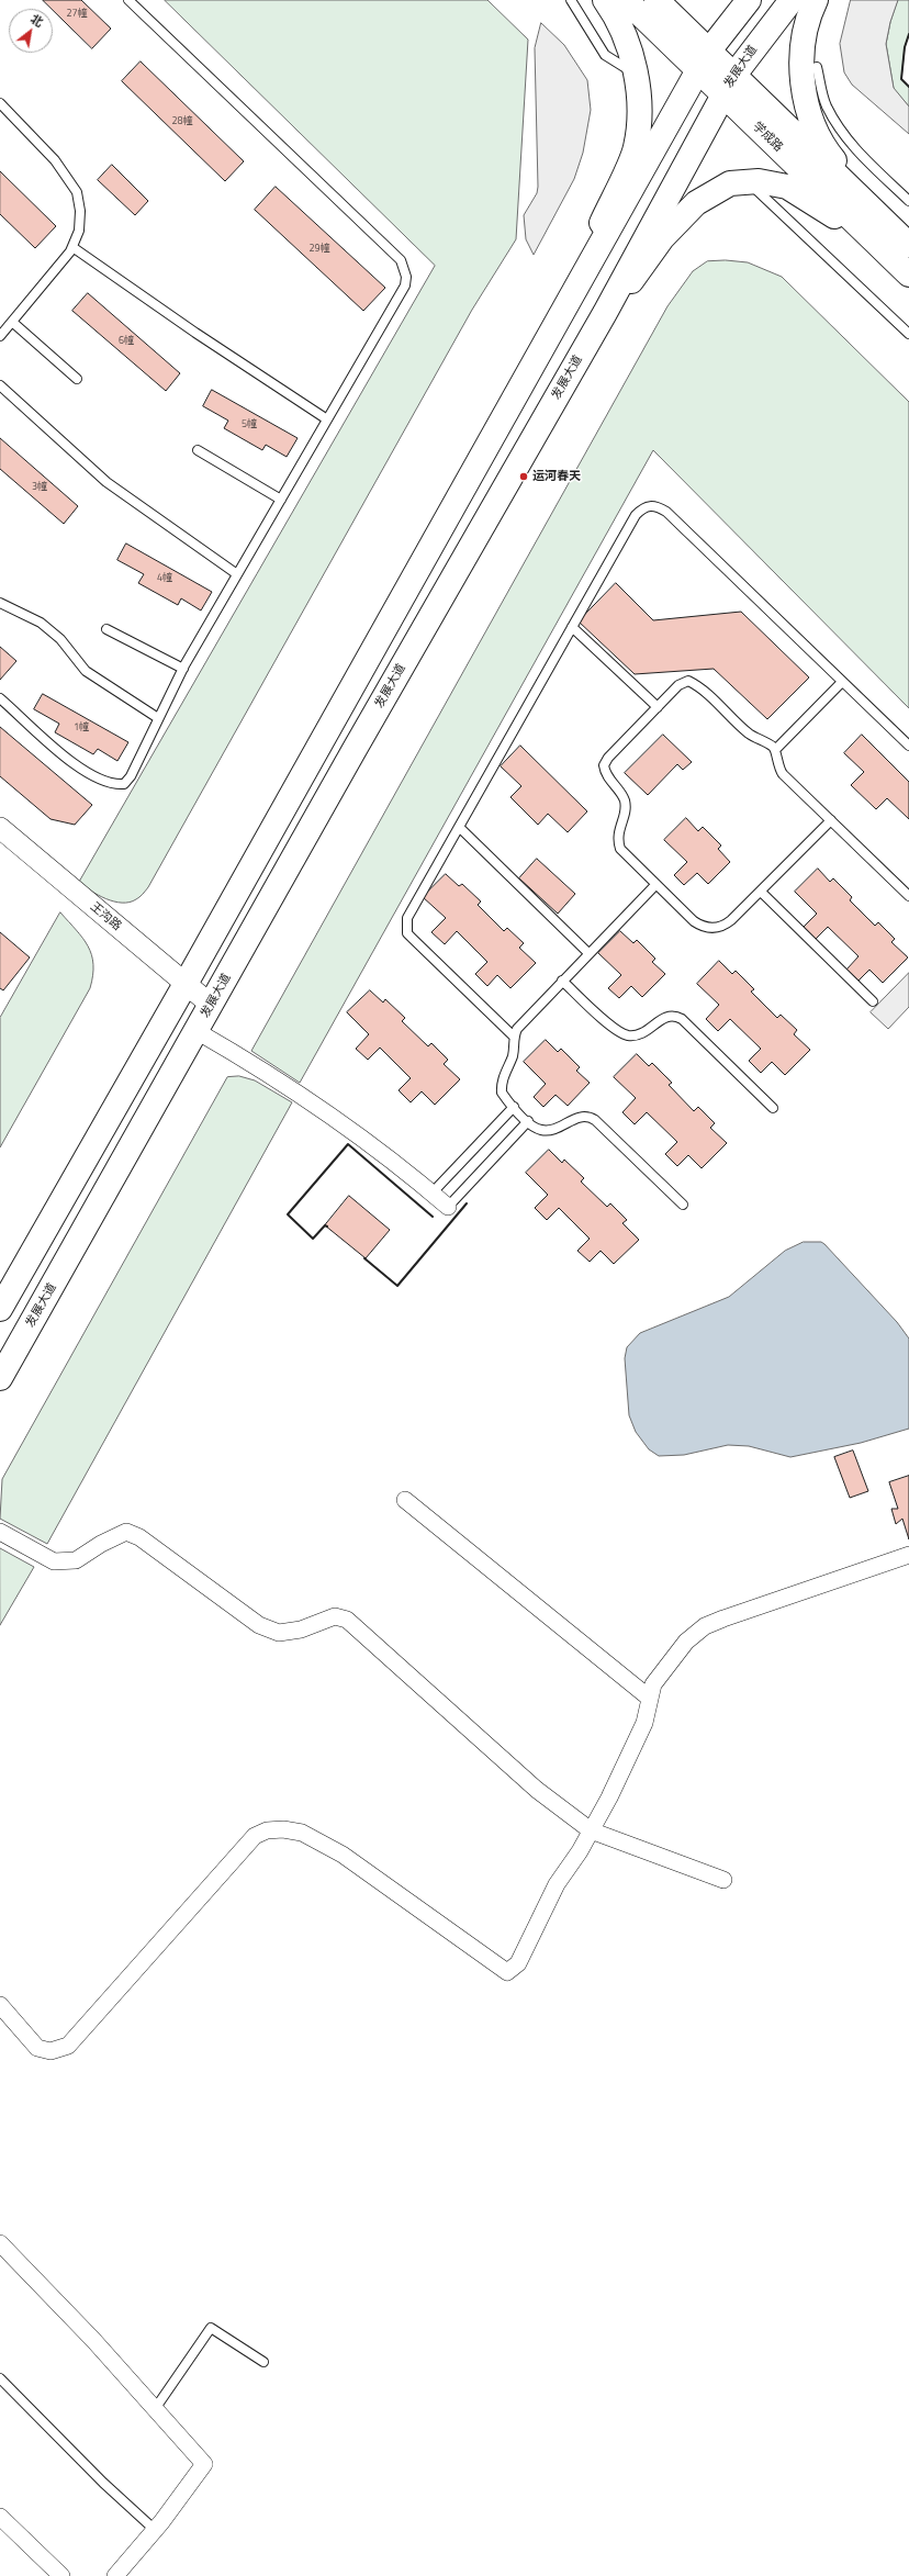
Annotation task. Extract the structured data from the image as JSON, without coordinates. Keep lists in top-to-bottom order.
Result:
{
  "streets": {
    "main road": ["发展大道", "学成路"],
    "street": ["王沟路"]
  },
  "crossings": [
    ["发展大道", "学成路"],
    ["发展大道", "王沟路"]
  ],
  "places": ["运河春天"],
  "house_numbers": [
    "27幢",
    "28幢",
    "29幢",
    "6幢",
    "5幢",
    "3幢",
    "4幢",
    "1幢"
  ],
  "north": "top right"
}
